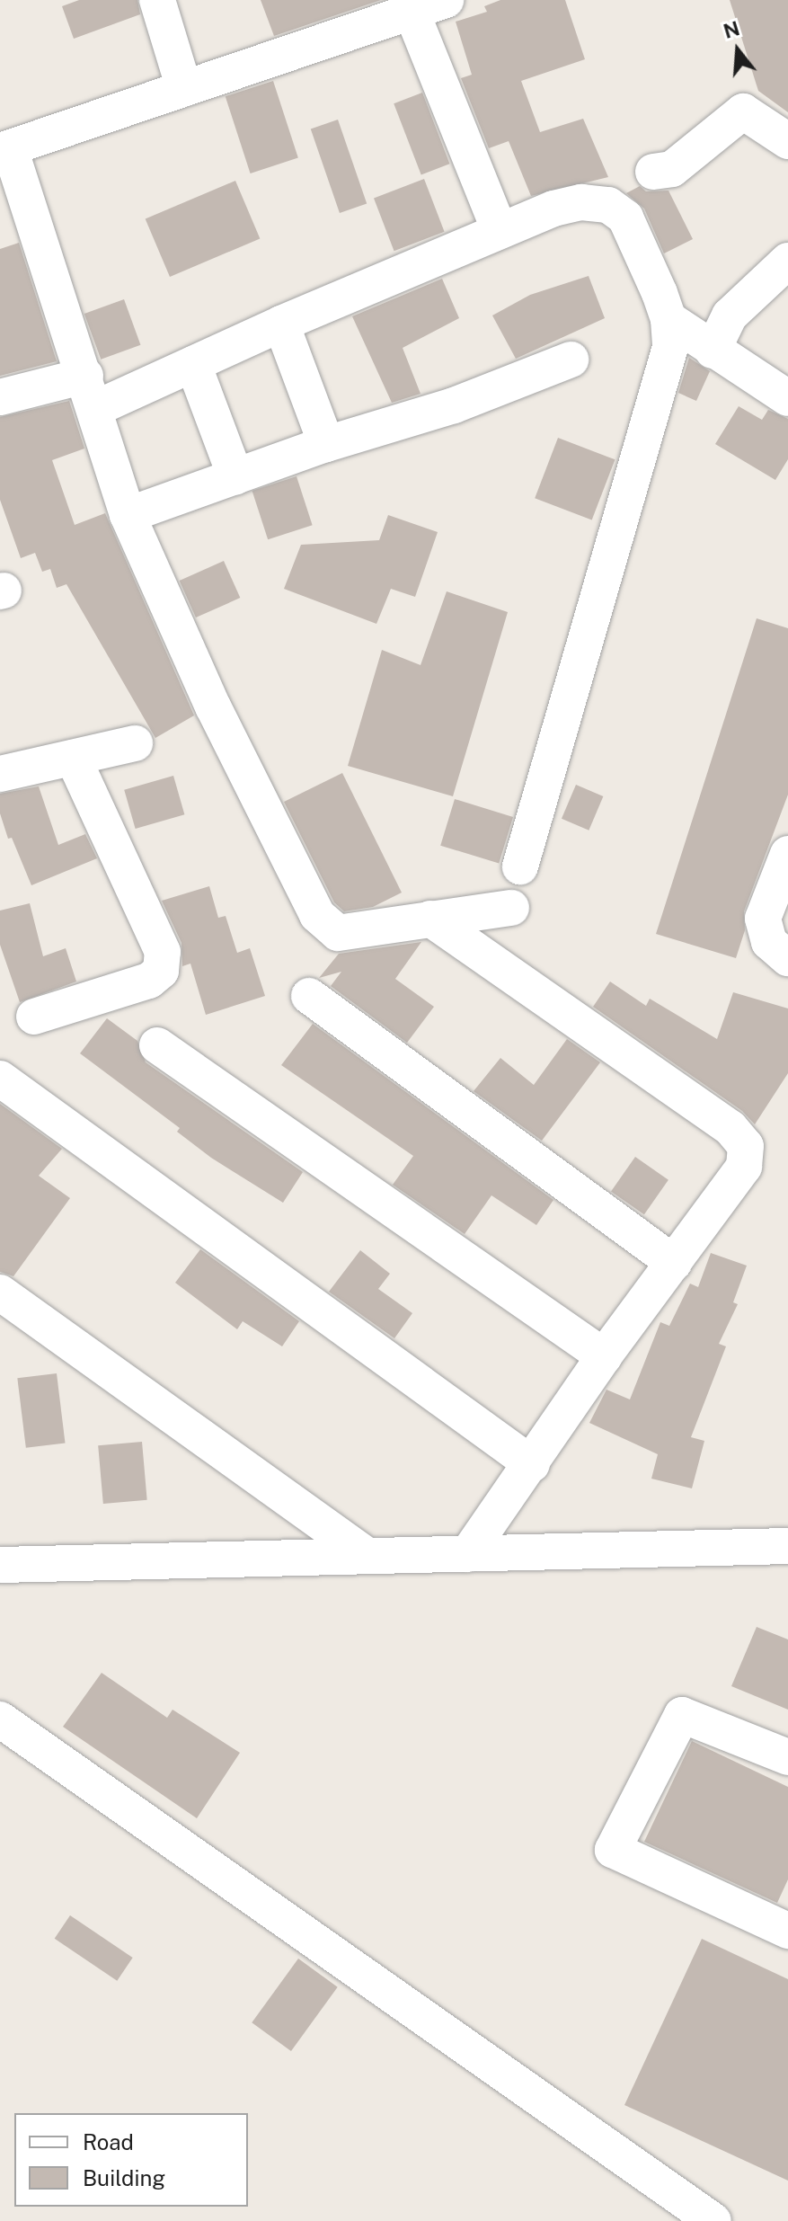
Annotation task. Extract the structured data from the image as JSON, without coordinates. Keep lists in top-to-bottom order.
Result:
{
  "legend": ["Road", "Building"],
  "north": "top"
}
